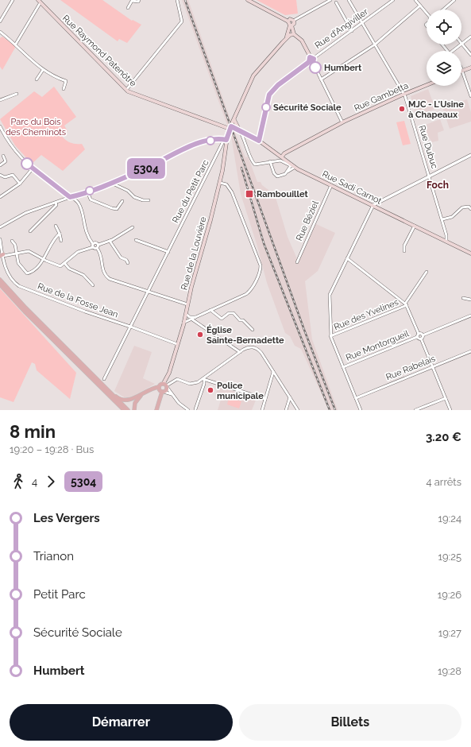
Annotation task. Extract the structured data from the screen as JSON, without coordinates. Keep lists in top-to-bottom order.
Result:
{
  "streets": {
    "main road": [
      "Rue Raymond Patenôtre",
      "Rue Gambetta",
      "Rue Sadi Carnot",
      "Rue de la Louvière"
    ],
    "street": [
      "Rue d'Angiviller",
      "Rue Dubuc",
      "Rue du Petit Parc",
      "Rue Béziel",
      "Rue de la Fosse Jean",
      "Rue des Yvelines",
      "Rue Montorgueil",
      "Rue Rabelais"
    ]
  },
  "crossings": [
    ["Rue d'Angiviller", "Rue Dubuc"],
    ["Rue Raymond Patenôtre", "Rue Sadi Carnot"],
    ["Rue Raymond Patenôtre", "Rue de la Louvière"],
    ["Rue Gambetta", "Rue Dubuc"],
    ["Rue Gambetta", "Rue Sadi Carnot"],
    ["Rue Dubuc", "Rue Sadi Carnot"],
    ["Rue Sadi Carnot", "Rue Béziel"],
    ["Rue Sadi Carnot", "Rue de la Louvière"],
    ["Rue du Petit Parc", "Rue de la Louvière"],
    ["Rue du Petit Parc", "Rue de la Fosse Jean"],
    ["Rue de la Louvière", "Rue de la Fosse Jean"]
  ],
  "districts": ["Foch"],
  "parks": ["Parc du Bois des Cheminots"],
  "places": {
    "other": [
      "Humbert",
      "Sécurité Sociale",
      "MJC - L'Usine à Chapeaux",
      "Église Sainte-Bernadette",
      "Police municipale"
    ],
    "transit": ["Rambouillet"]
  },
  "lines": ["bus line 5304"],
  "page": {
    "on_map": "5304",
    "heading": ["8 min", "19:20 – 19:28 · Bus", "3.20 €"],
    "legs": ["4", "5304", "4 arrêts"],
    "list": [
      {
        "name": "Les Vergers",
        "value": "19:24"
      },
      {
        "name": "Trianon",
        "value": "19:25"
      },
      {
        "name": "Petit Parc",
        "value": "19:26"
      },
      {
        "name": "Sécurité Sociale",
        "value": "19:27"
      },
      {
        "name": "Humbert",
        "value": "19:28"
      }
    ],
    "buttons": ["Démarrer", "Billets"]
  }
}
